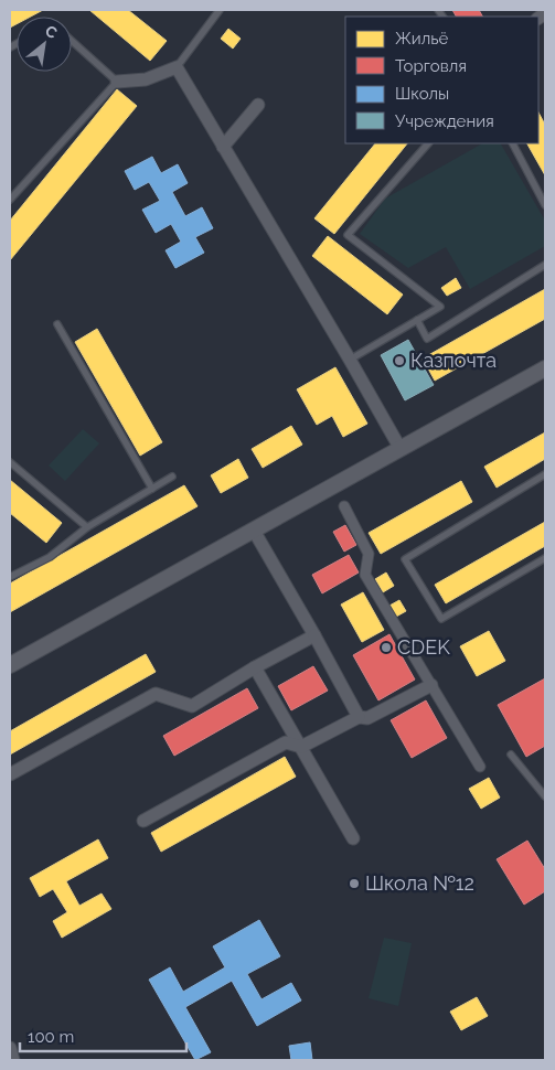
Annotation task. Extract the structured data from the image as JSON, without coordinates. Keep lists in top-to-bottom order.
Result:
{
  "places": ["Казпочта", "CDEK", "Школа №12"],
  "legend": [
    "Жильё",
    "Торговля",
    "Школы",
    "Учреждения"
  ],
  "scale_bar": "100 m",
  "north": "top right"
}
